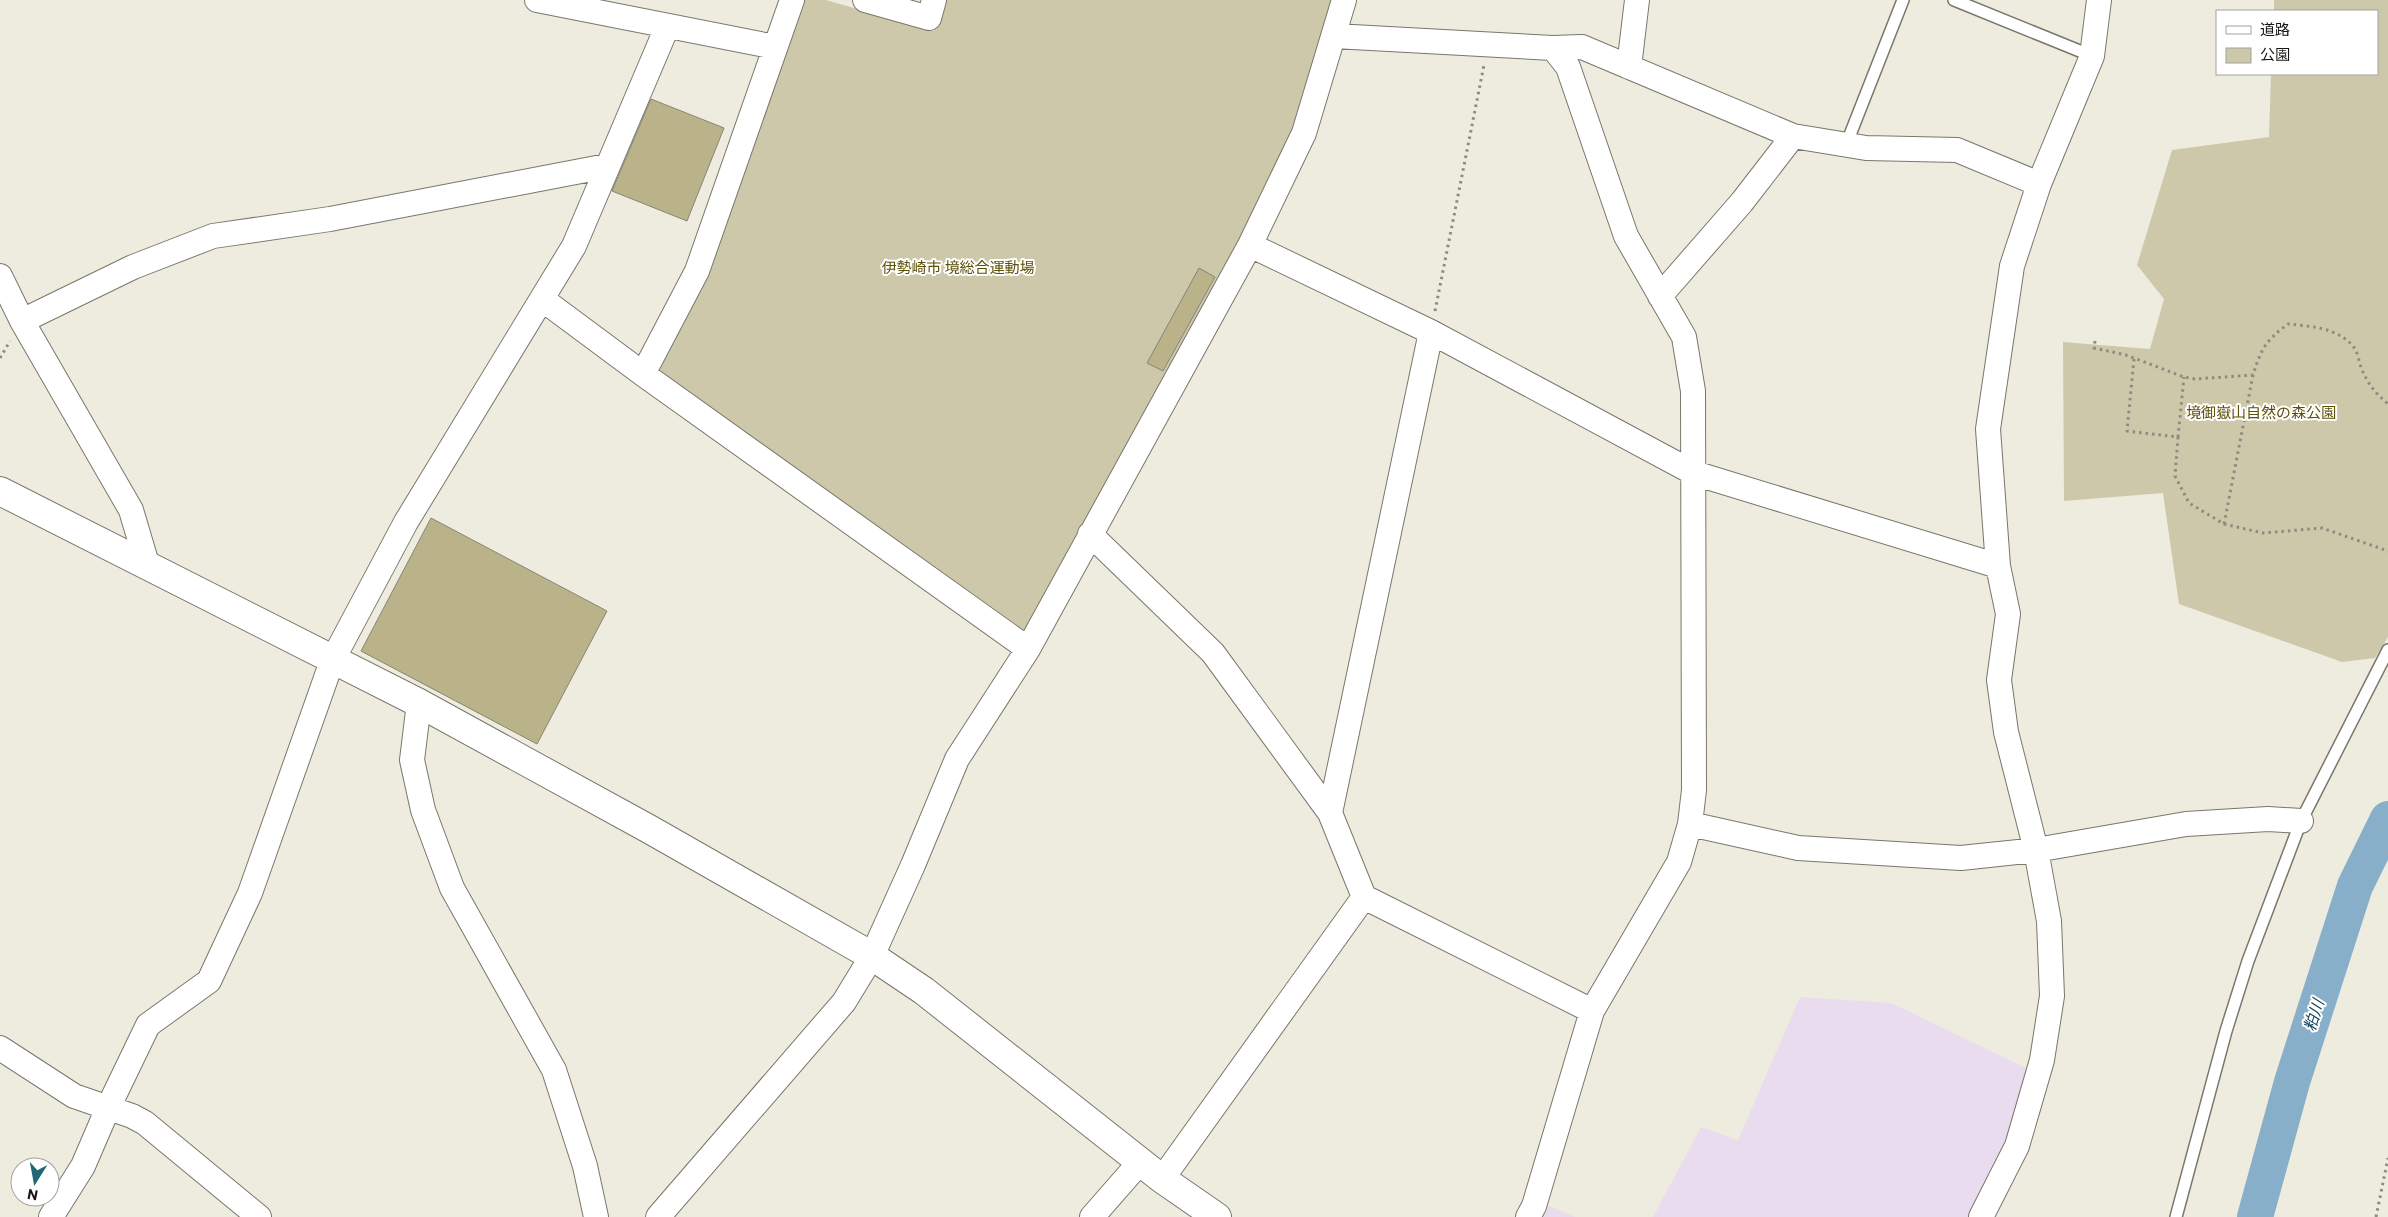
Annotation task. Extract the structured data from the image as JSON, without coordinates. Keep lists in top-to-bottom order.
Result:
{
  "water": ["粕川"],
  "parks": ["伊勢崎市 境総合運動場", "境御嶽山自然の森公園"],
  "legend": ["道路", "公園"],
  "north": "bottom"
}
